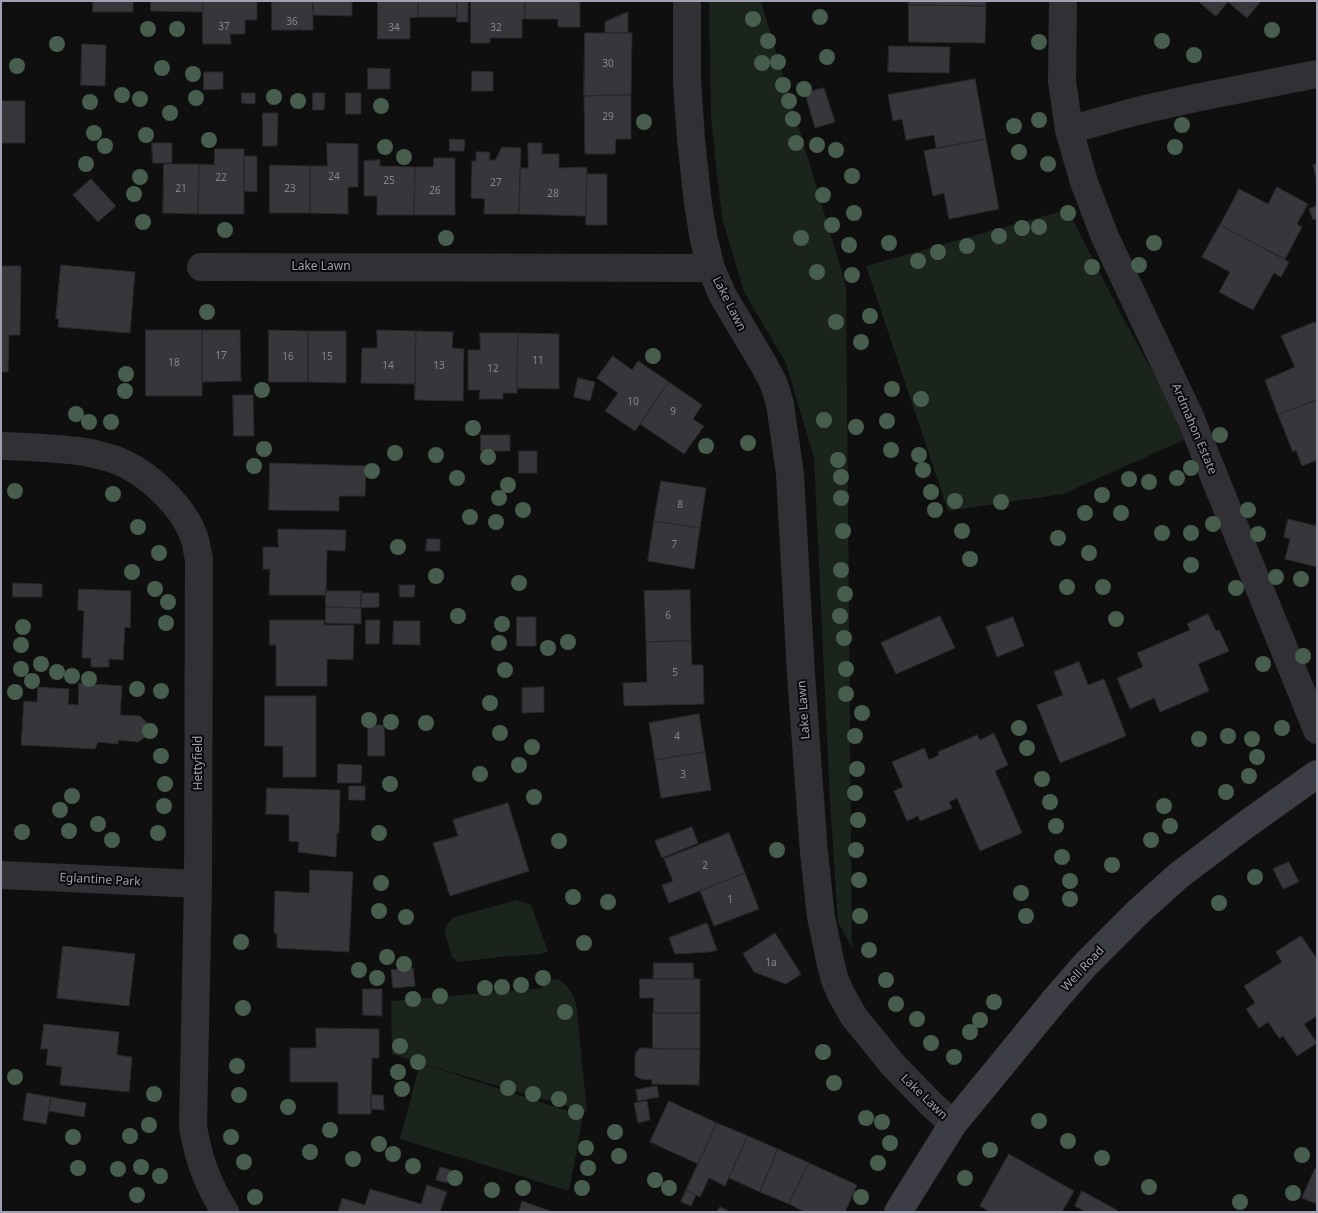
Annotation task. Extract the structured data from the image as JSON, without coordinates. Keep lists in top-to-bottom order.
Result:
{
  "streets": {
    "main road": ["Well Road"],
    "street": [
      "Lake Lawn",
      "Ardmahon Estate",
      "Hettyfield",
      "Eglantine Park"
    ]
  },
  "crossings": [
    ["Lake Lawn", "Well Road"],
    ["Hettyfield", "Eglantine Park"]
  ],
  "house_numbers": [
    "36",
    "37",
    "34",
    "32",
    "30",
    "29",
    "24",
    "22",
    "25",
    "27",
    "21",
    "23",
    "26",
    "28",
    "17",
    "16",
    "15",
    "11",
    "18",
    "14",
    "13",
    "12",
    "10",
    "9",
    "8",
    "7",
    "6",
    "5",
    "4",
    "3",
    "2",
    "1",
    "1a"
  ]
}
